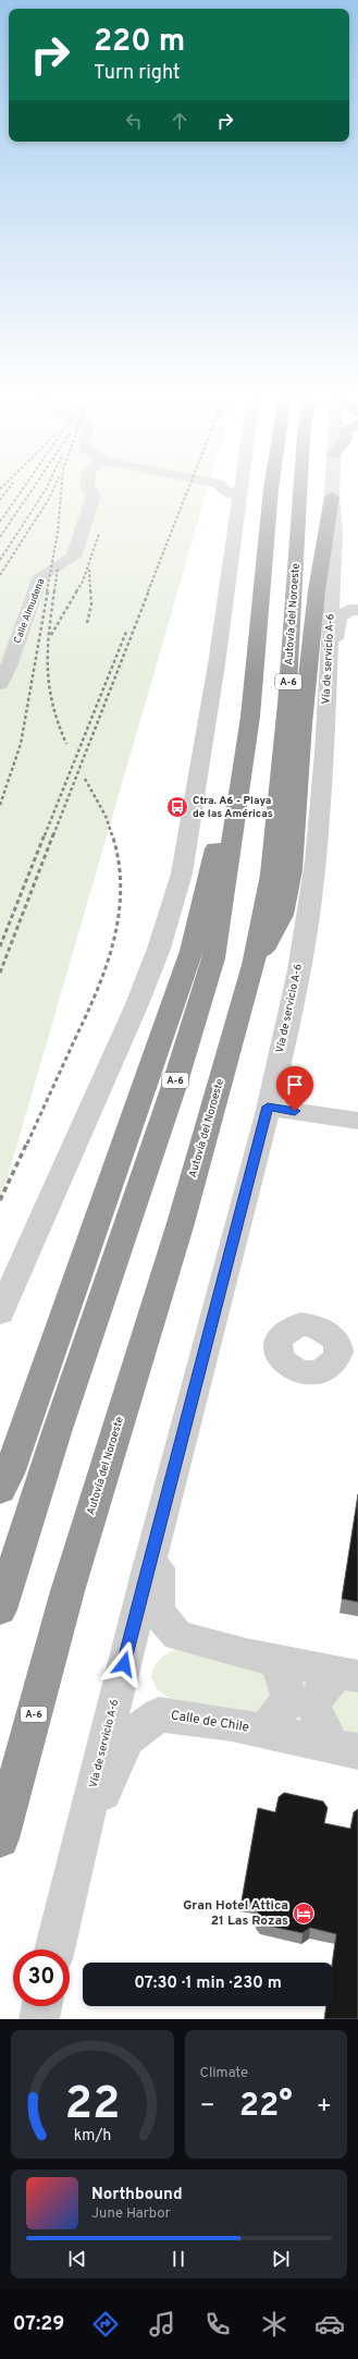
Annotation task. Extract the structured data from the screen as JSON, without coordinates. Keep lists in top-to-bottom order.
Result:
{
  "streets": {
    "highway": ["Autovía del Noroeste", "A-6"],
    "street": ["Calle Almudena", "Vía de servicio A-6", "Calle de Chile"]
  },
  "crossings": [
    ["Vía de servicio A-6", "Calle de Chile"]
  ],
  "places": {
    "bus stop": ["Ctra. A6 - Playa de las Américas"],
    "hotel": ["Gran Hotel Attica 21 Las Rozas"]
  },
  "page": {
    "turn": ["220 m", "Turn right"],
    "limit": "30",
    "trip": "07:30 · 1 min · 230 m",
    "tile": "Climate",
    "heat": ["−", "22°", "+"],
    "song": ["Northbound", "June Harbor"],
    "tabs": "07:29",
    "gauge": ["22", "km/h"]
  }
}
